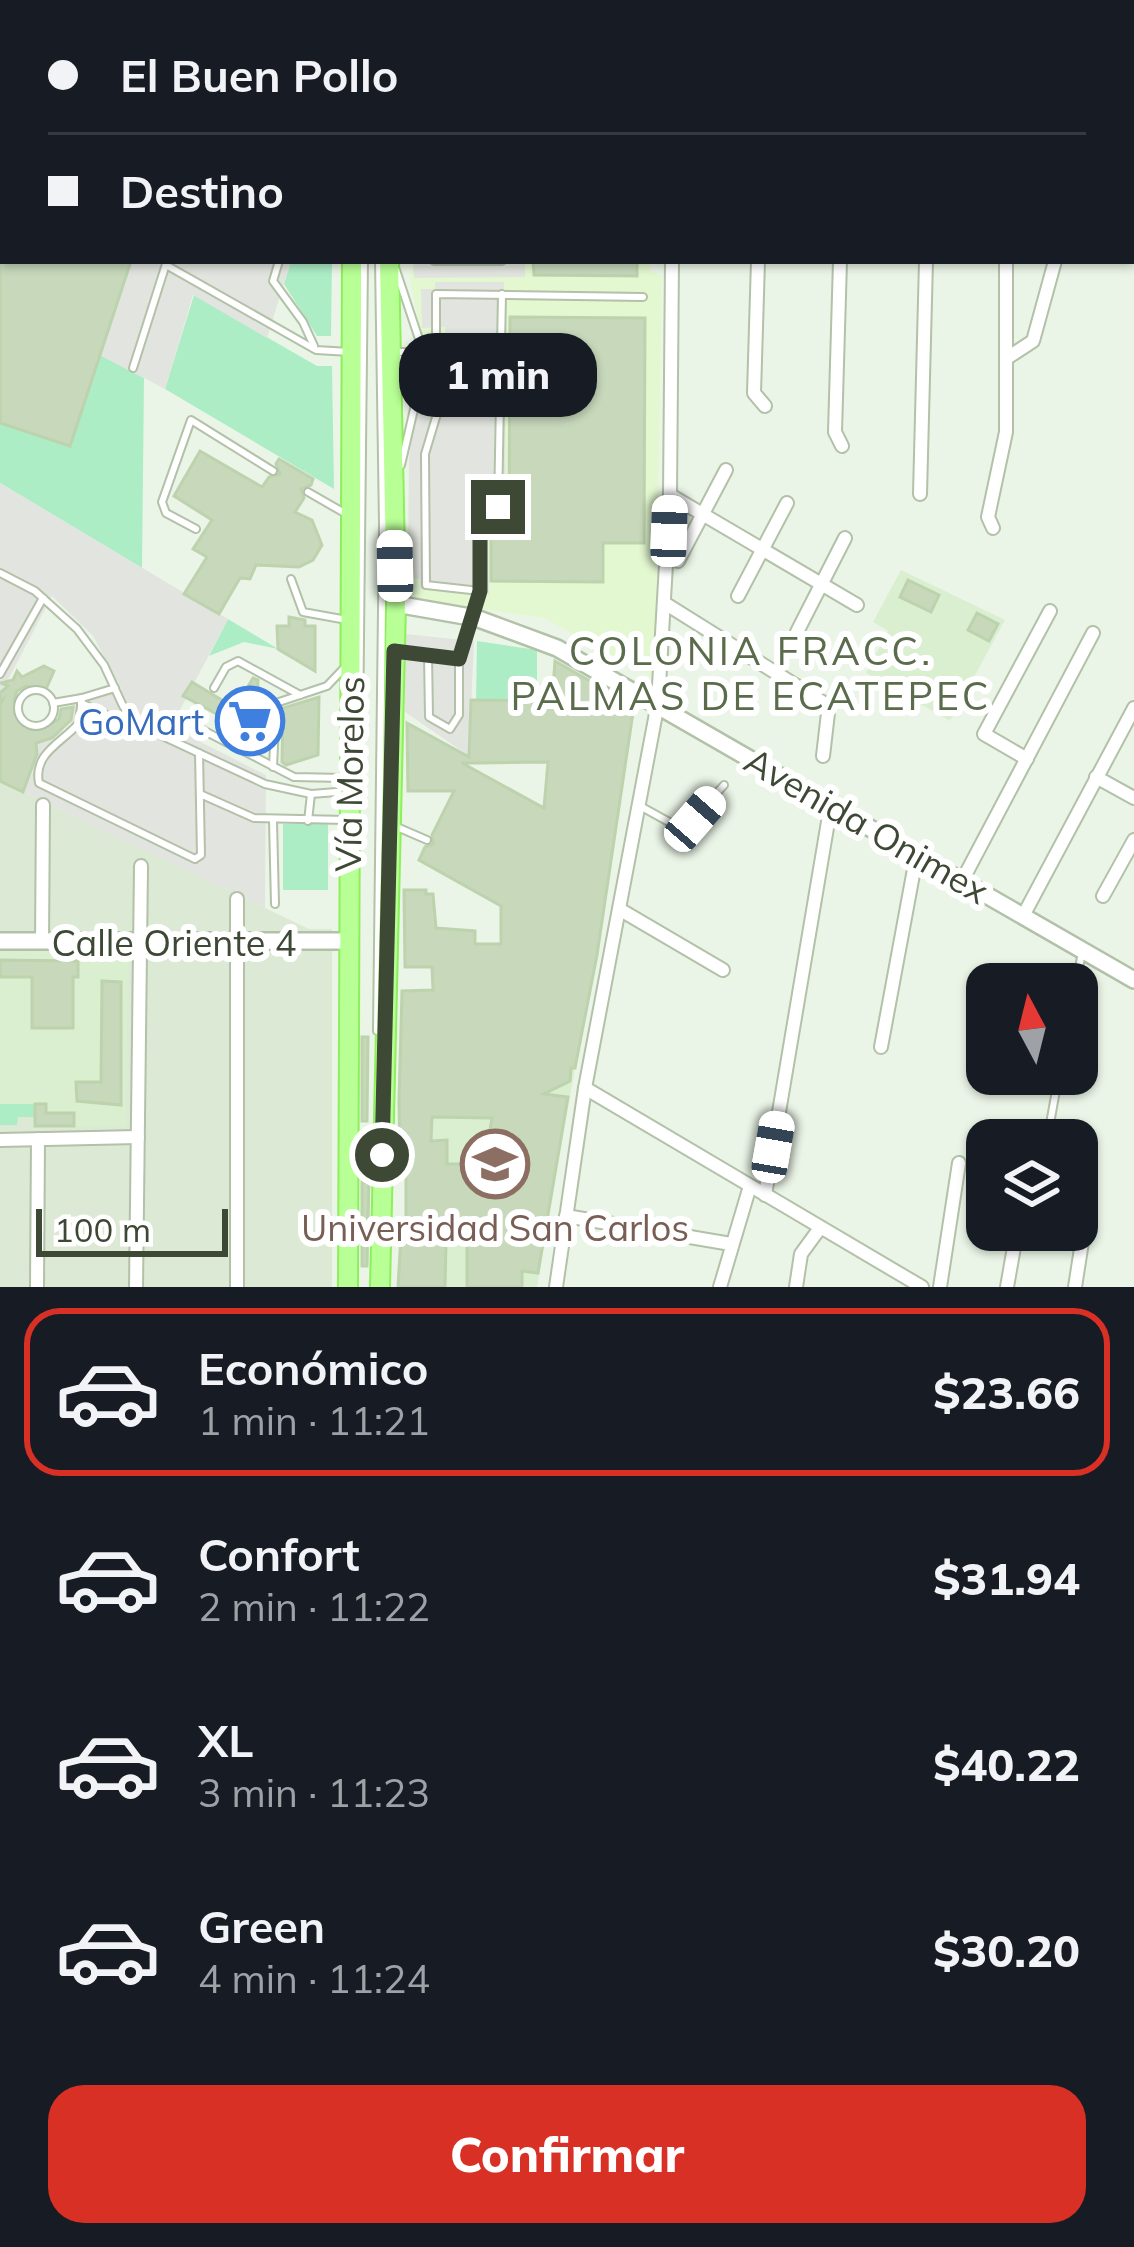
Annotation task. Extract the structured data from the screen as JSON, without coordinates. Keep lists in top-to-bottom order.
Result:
{
  "streets": {
    "main road": ["Vía Morelos"],
    "street": ["Avenida Onimex", "Calle Oriente 4"]
  },
  "crossings": [
    ["Vía Morelos", "Avenida Onimex"],
    ["Vía Morelos", "Calle Oriente 4"]
  ],
  "districts": ["COLONIA FRACC. PALMAS DE ECATEPEC"],
  "places": {
    "supermarket": ["GoMart"],
    "school or university": ["Universidad San Carlos"]
  },
  "scale_bar": "100 m",
  "north": "top",
  "page": {
    "banner": ["El Buen Pollo", "Destino"],
    "bubble": "1 min",
    "scale": "100 m",
    "list": [
      {
        "name": "Económico",
        "note": "1 min · 11:21",
        "value": "$23.66"
      },
      {
        "name": "Confort",
        "note": "2 min · 11:22",
        "value": "$31.94"
      },
      {
        "name": "XL",
        "note": "3 min · 11:23",
        "value": "$40.22"
      },
      {
        "name": "Green",
        "note": "4 min · 11:24",
        "value": "$30.20"
      }
    ],
    "buttons": "Confirmar"
  }
}
